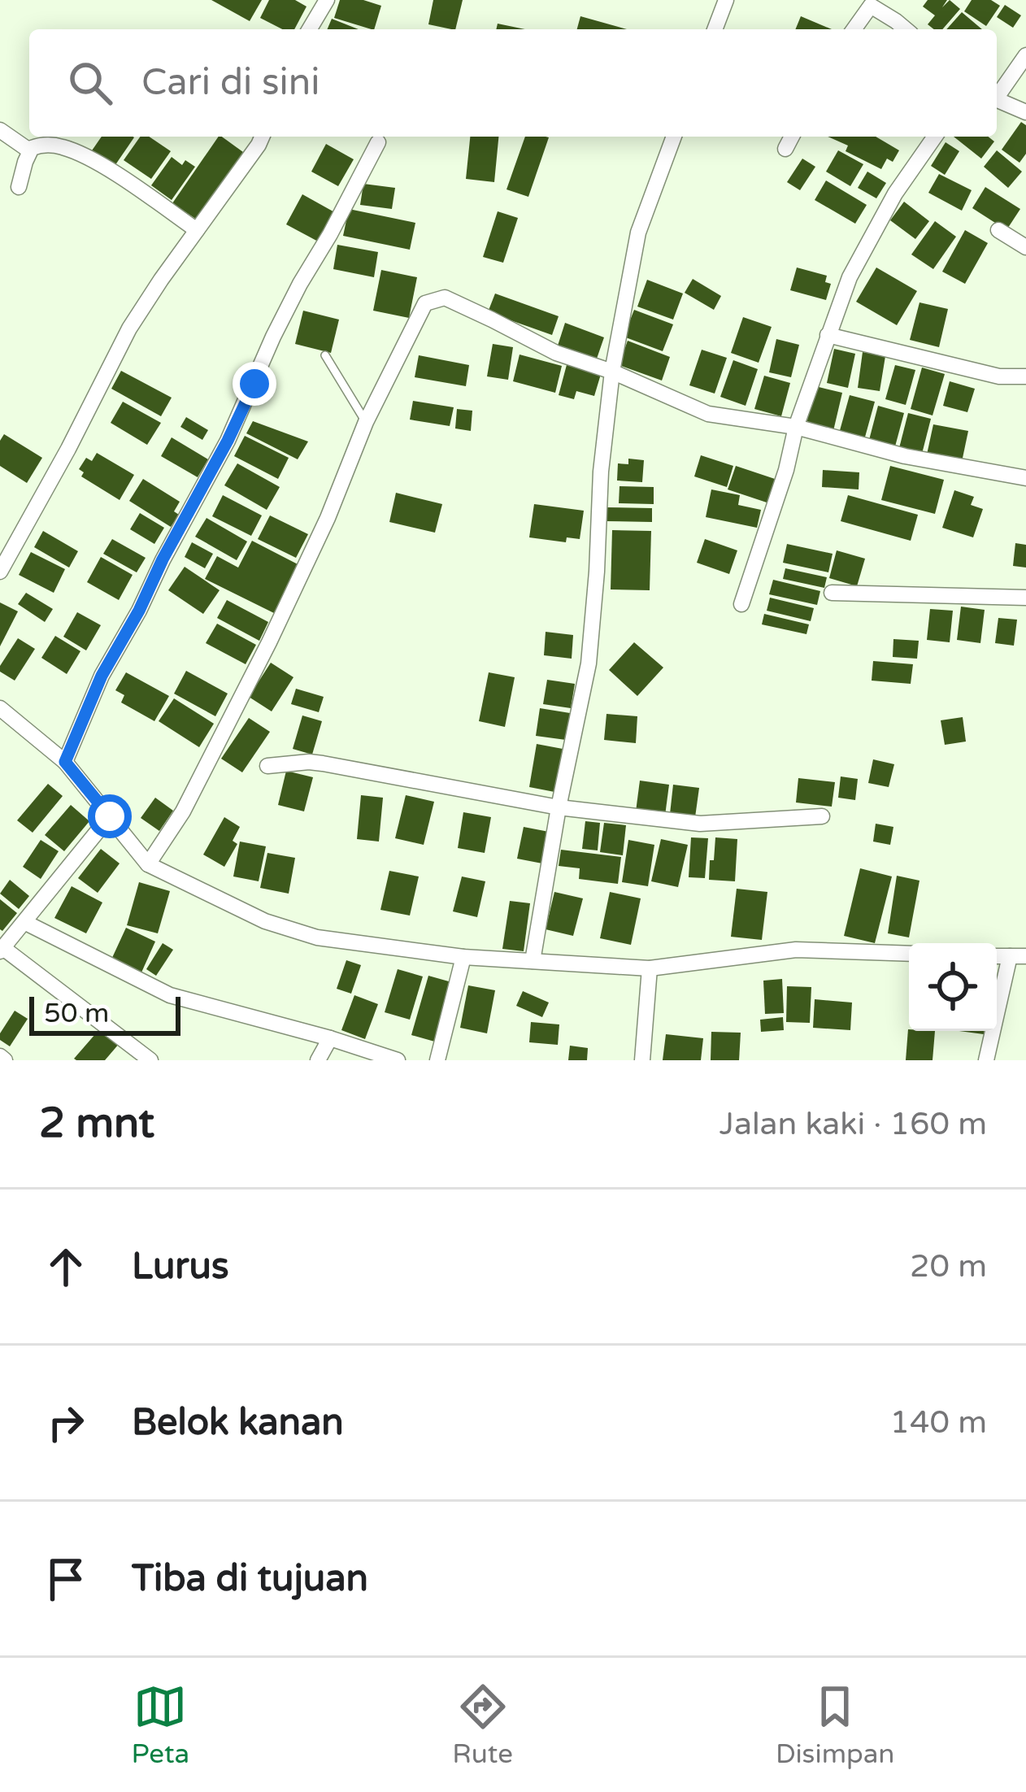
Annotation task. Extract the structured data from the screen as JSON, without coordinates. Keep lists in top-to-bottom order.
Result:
{
  "scale_bar": "50 m",
  "page": {
    "search": "Cari di sini",
    "scale": "50 m",
    "heading": ["2 mnt", "Jalan kaki · 160 m"],
    "list": [
      ["Lurus", "20 m"],
      ["Belok kanan", "140 m"],
      "Tiba di tujuan"
    ],
    "nav": ["Peta", "Rute", "Disimpan"]
  }
}
